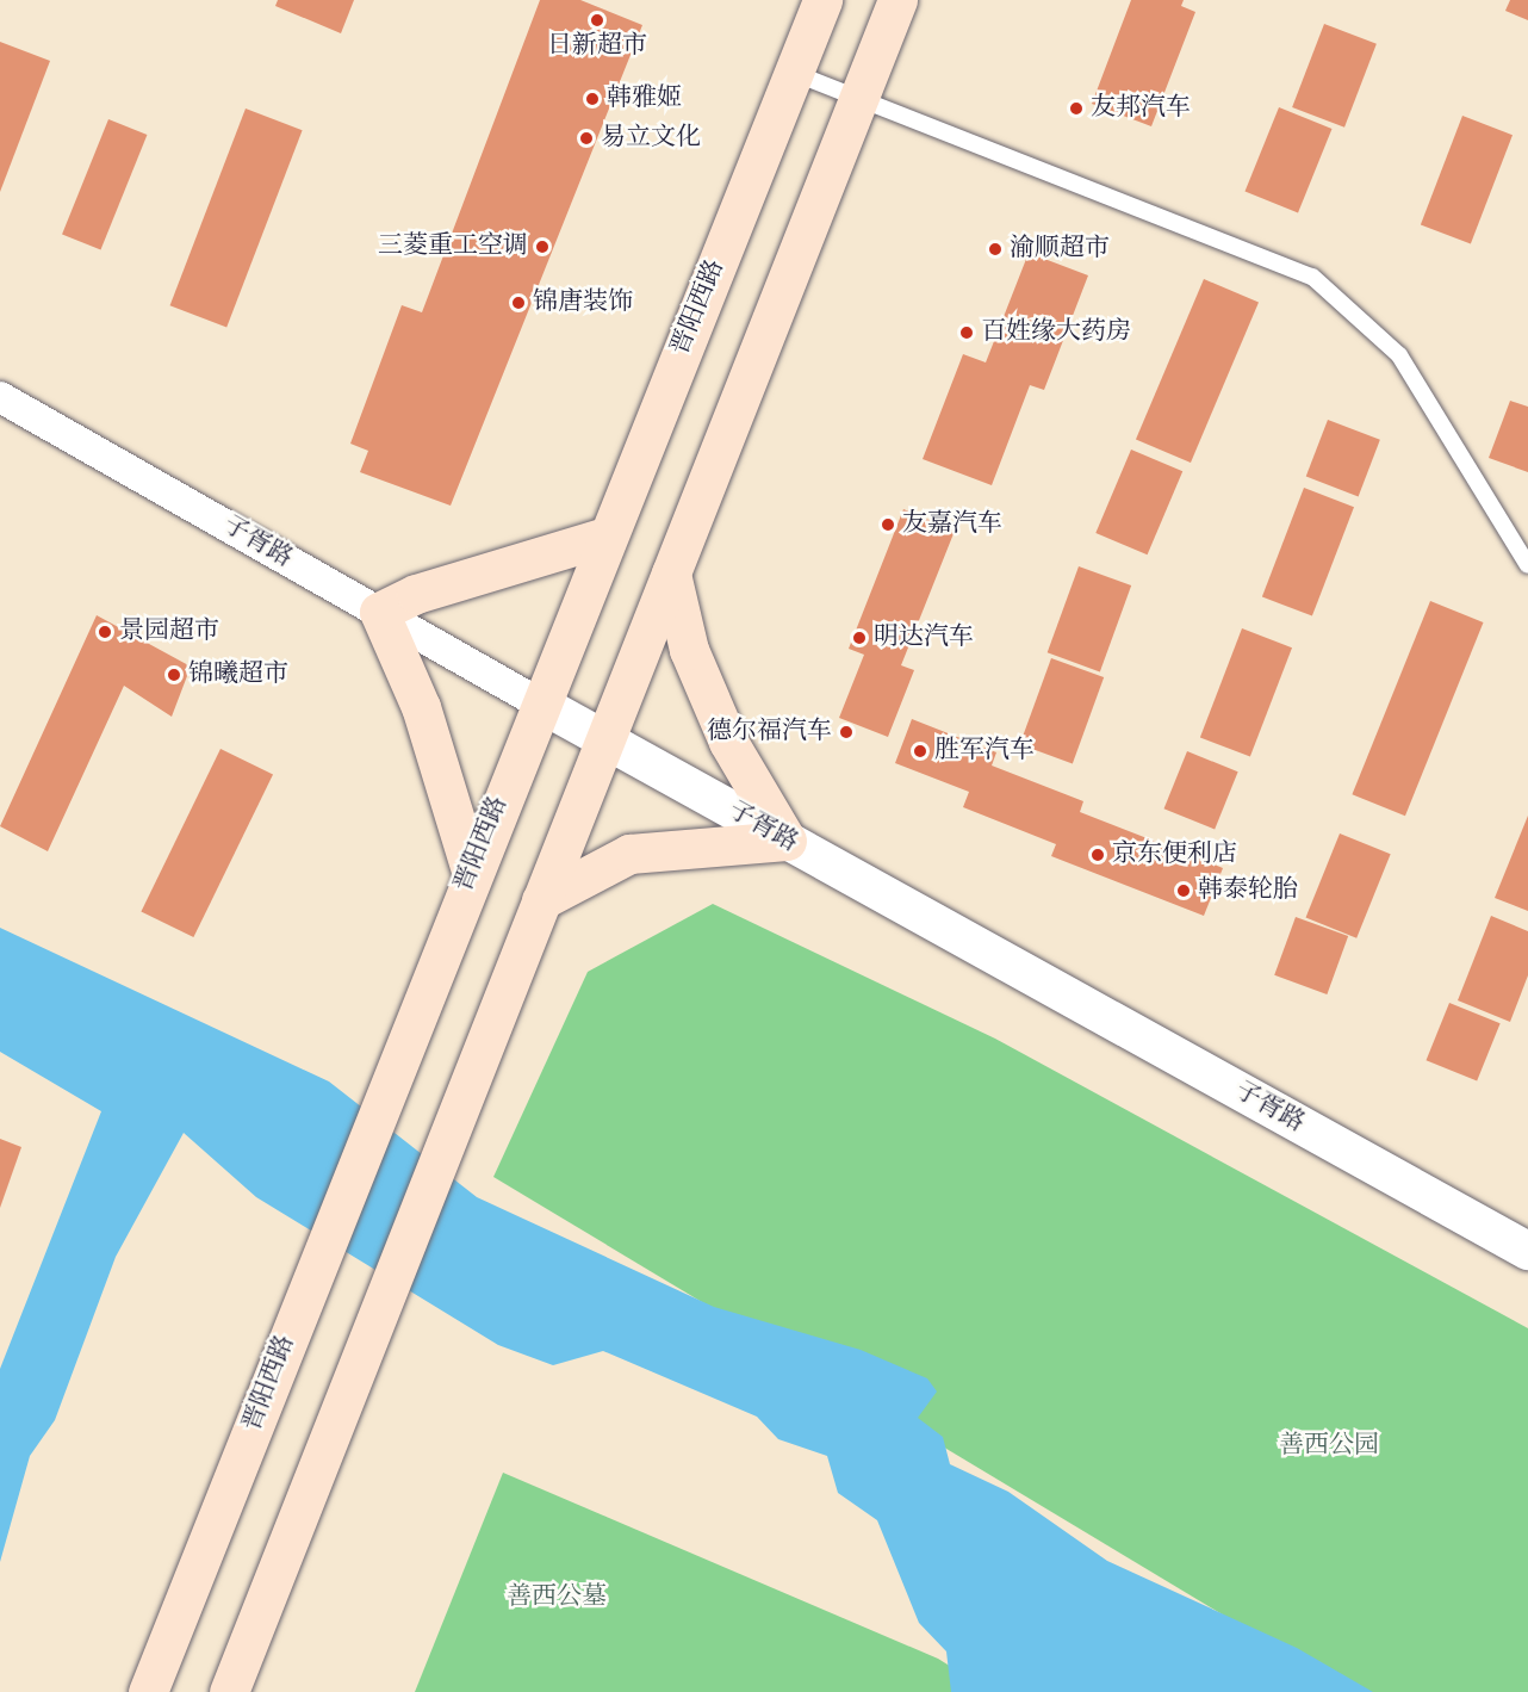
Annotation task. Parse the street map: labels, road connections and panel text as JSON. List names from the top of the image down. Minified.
{"streets":{"main road":["晋阳西路"],"street":["子胥路"]},"crossings":[["晋阳西路","子胥路"]],"parks":["善西公园","善西公墓"],"places":["日新超市","韩雅姬","友邦汽车","易立文化","三菱重工空调","渝顺超市","锦唐装饰","百姓缘大药房","友嘉汽车","景园超市","明达汽车","锦曦超市","德尔福汽车","胜军汽车","京东便利店","韩泰轮胎"]}
